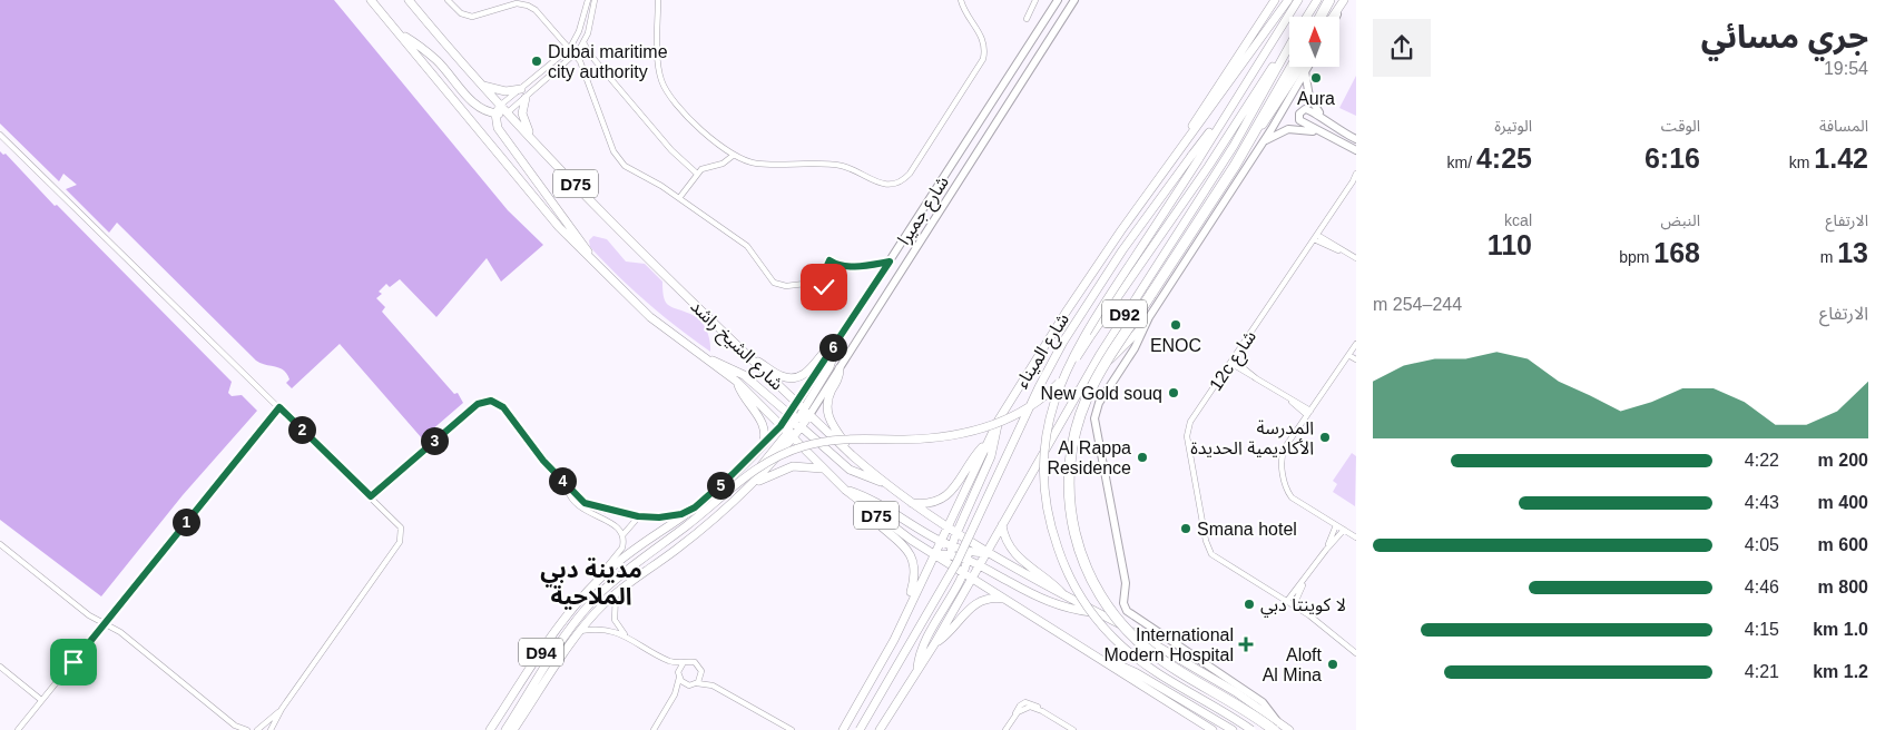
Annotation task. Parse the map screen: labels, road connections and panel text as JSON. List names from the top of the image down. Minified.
{"streets":{"main road":["D75","شارع جميرا","D92","شارع الشيخ راشد","شارع الميناء","D94"],"street":["12c شارع"]},"crossings":[["شارع جميرا","شارع الشيخ راشد"],["D92","شارع الشيخ راشد"],["شارع الشيخ راشد","شارع الميناء"]],"districts":["مدينة دبي الملاحية"],"places":{"other":["Dubai maritime city authority","Aura","ENOC","New Gold souq","المدرسة الأكاديمية الحديدة","Al Rappa Residence","Smana hotel","لا كوينتا دبي","Aloft Al Mina"],"health":["International Modern Hospital"]},"north":"top","page":{"heading":["جري مسائي","19:54"],"stats":[["المسافة","1.42 km"],["الوقت","6:16"],["الوتيرة","4:25 /km"],["الارتفاع","13 m"],["النبض","168 bpm"],["kcal","110"]],"chart":["الارتفاع","244–254 m"],"pins":["6","2","3","4","5","1"],"list":[{"name":"200 m","note":"4:22"},{"name":"400 m","note":"4:43"},{"name":"600 m","note":"4:05"},{"name":"800 m","note":"4:46"},{"name":"1.0 km","note":"4:15"},{"name":"1.2 km","note":"4:21"}]}}
